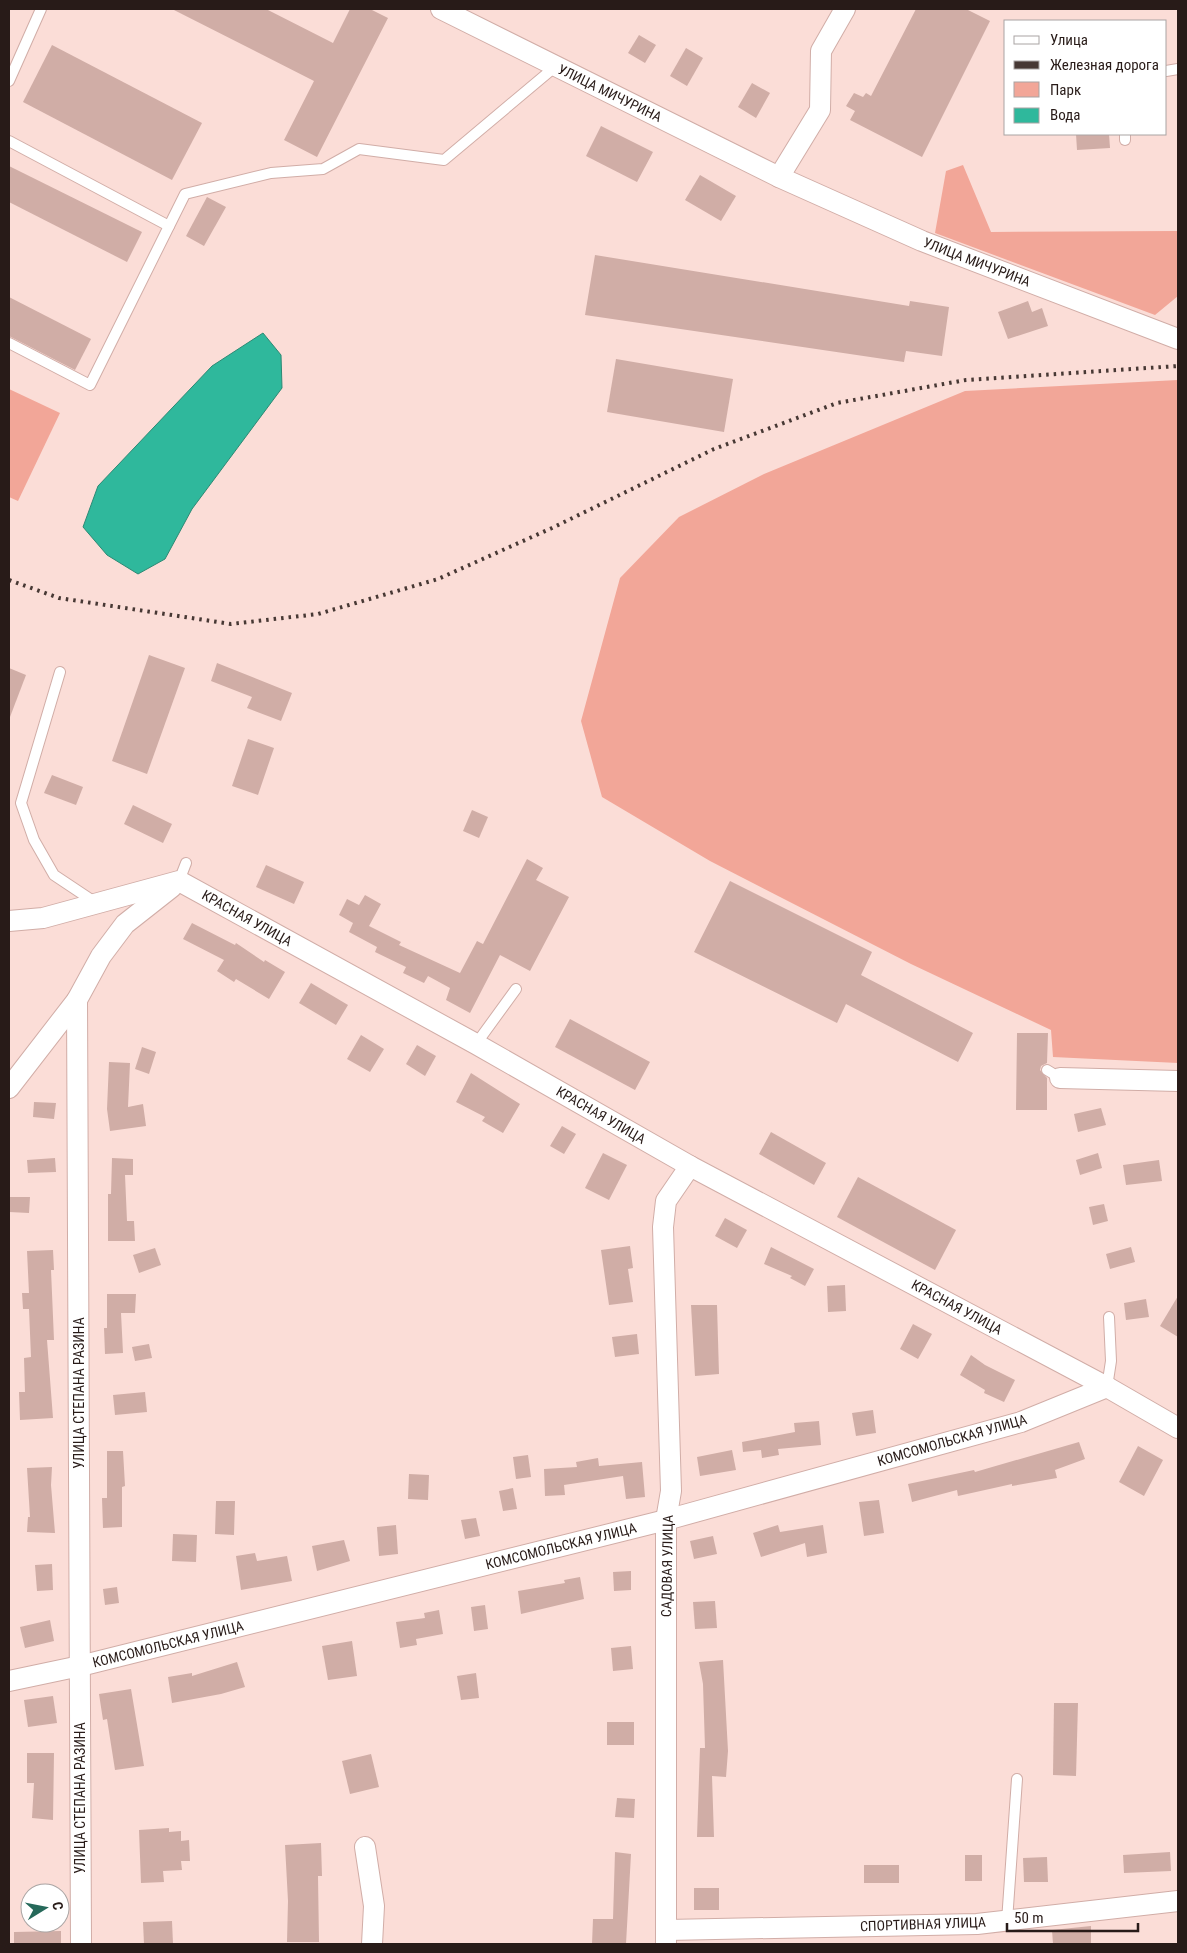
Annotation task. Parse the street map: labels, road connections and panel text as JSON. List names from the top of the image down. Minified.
{"streets":{"street":["УЛИЦА МИЧУРИНА","КРАСНАЯ УЛИЦА","УЛИЦА СТЕПАНА РАЗИНА","КОМСОМОЛЬСКАЯ УЛИЦА","САДОВАЯ УЛИЦА","СПОРТИВНАЯ УЛИЦА"]},"crossings":[["КРАСНАЯ УЛИЦА","УЛИЦА СТЕПАНА РАЗИНА"],["КРАСНАЯ УЛИЦА","КОМСОМОЛЬСКАЯ УЛИЦА"],["КРАСНАЯ УЛИЦА","САДОВАЯ УЛИЦА"],["УЛИЦА СТЕПАНА РАЗИНА","КОМСОМОЛЬСКАЯ УЛИЦА"],["КОМСОМОЛЬСКАЯ УЛИЦА","САДОВАЯ УЛИЦА"],["САДОВАЯ УЛИЦА","СПОРТИВНАЯ УЛИЦА"]],"legend":["Улица","Железная дорога","Парк","Вода"],"scale_bar":"50 m","north":"right"}
